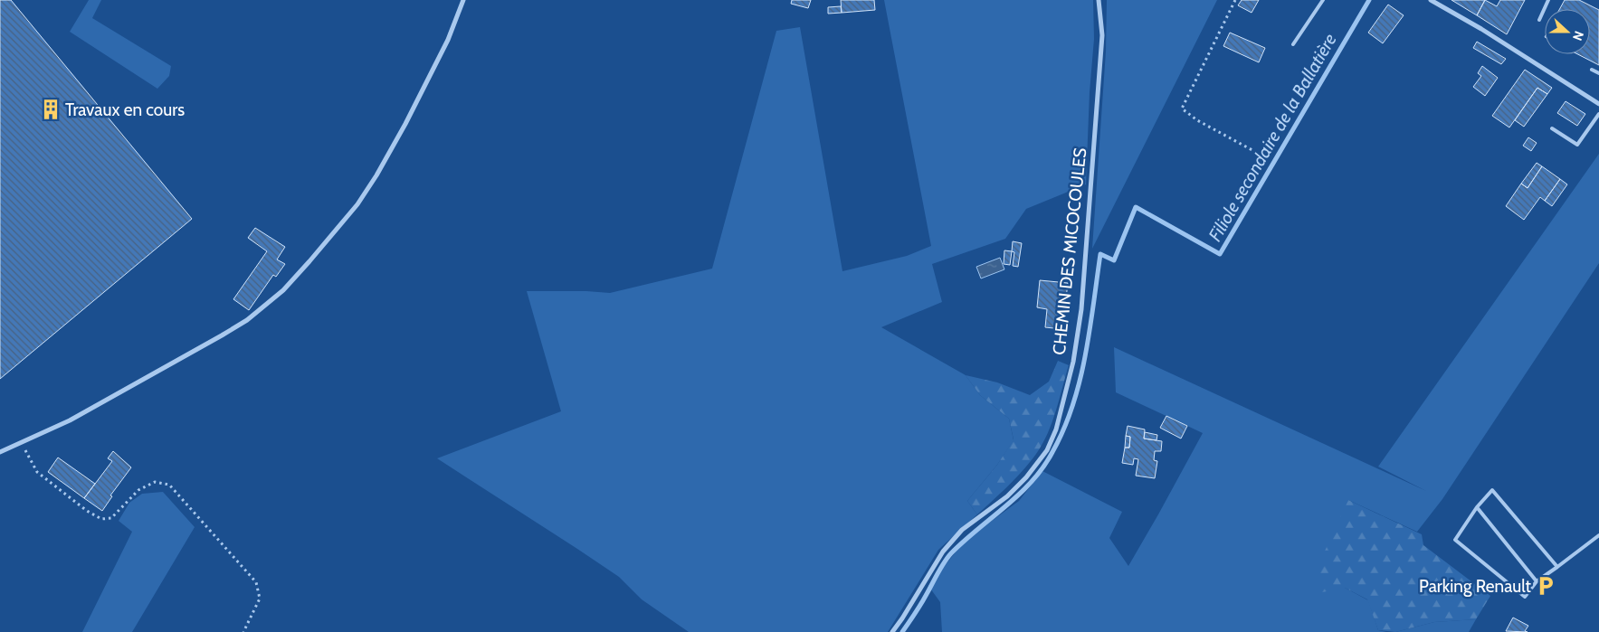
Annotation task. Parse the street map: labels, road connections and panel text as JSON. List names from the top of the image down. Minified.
{"streets":{"street":["CHEMIN DES MICOCOULES"]},"water":["Filiole secondaire de la Ballatière"],"places":{"building":["Travaux en cours"],"parking":["Parking Renault"]},"north":"right"}
